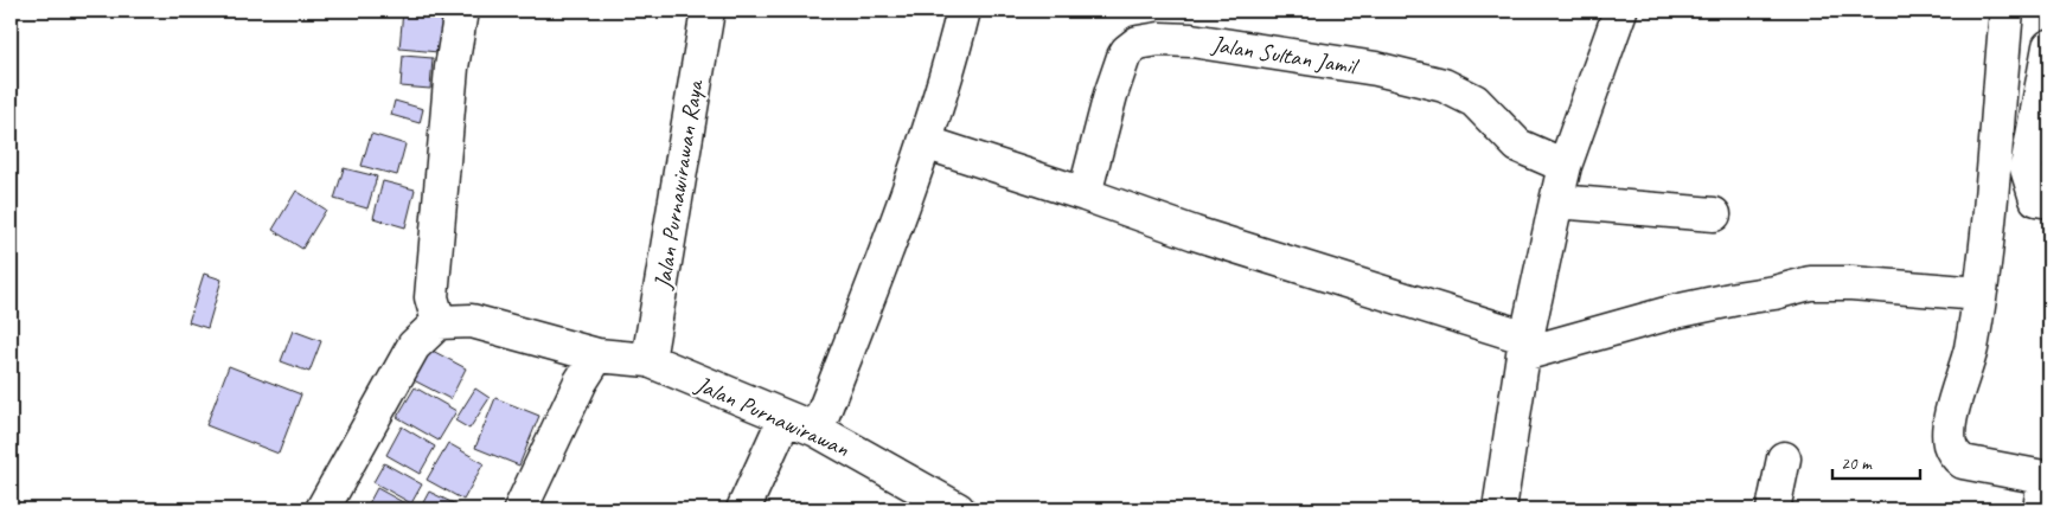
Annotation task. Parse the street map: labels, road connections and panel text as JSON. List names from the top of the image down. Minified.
{"streets":{"street":["Jalan Sultan Jamil","Jalan Purnawirawan Raya","Jalan Purnawirawan"]},"crossings":[["Jalan Purnawirawan Raya","Jalan Purnawirawan"]],"scale_bar":"20 m"}
